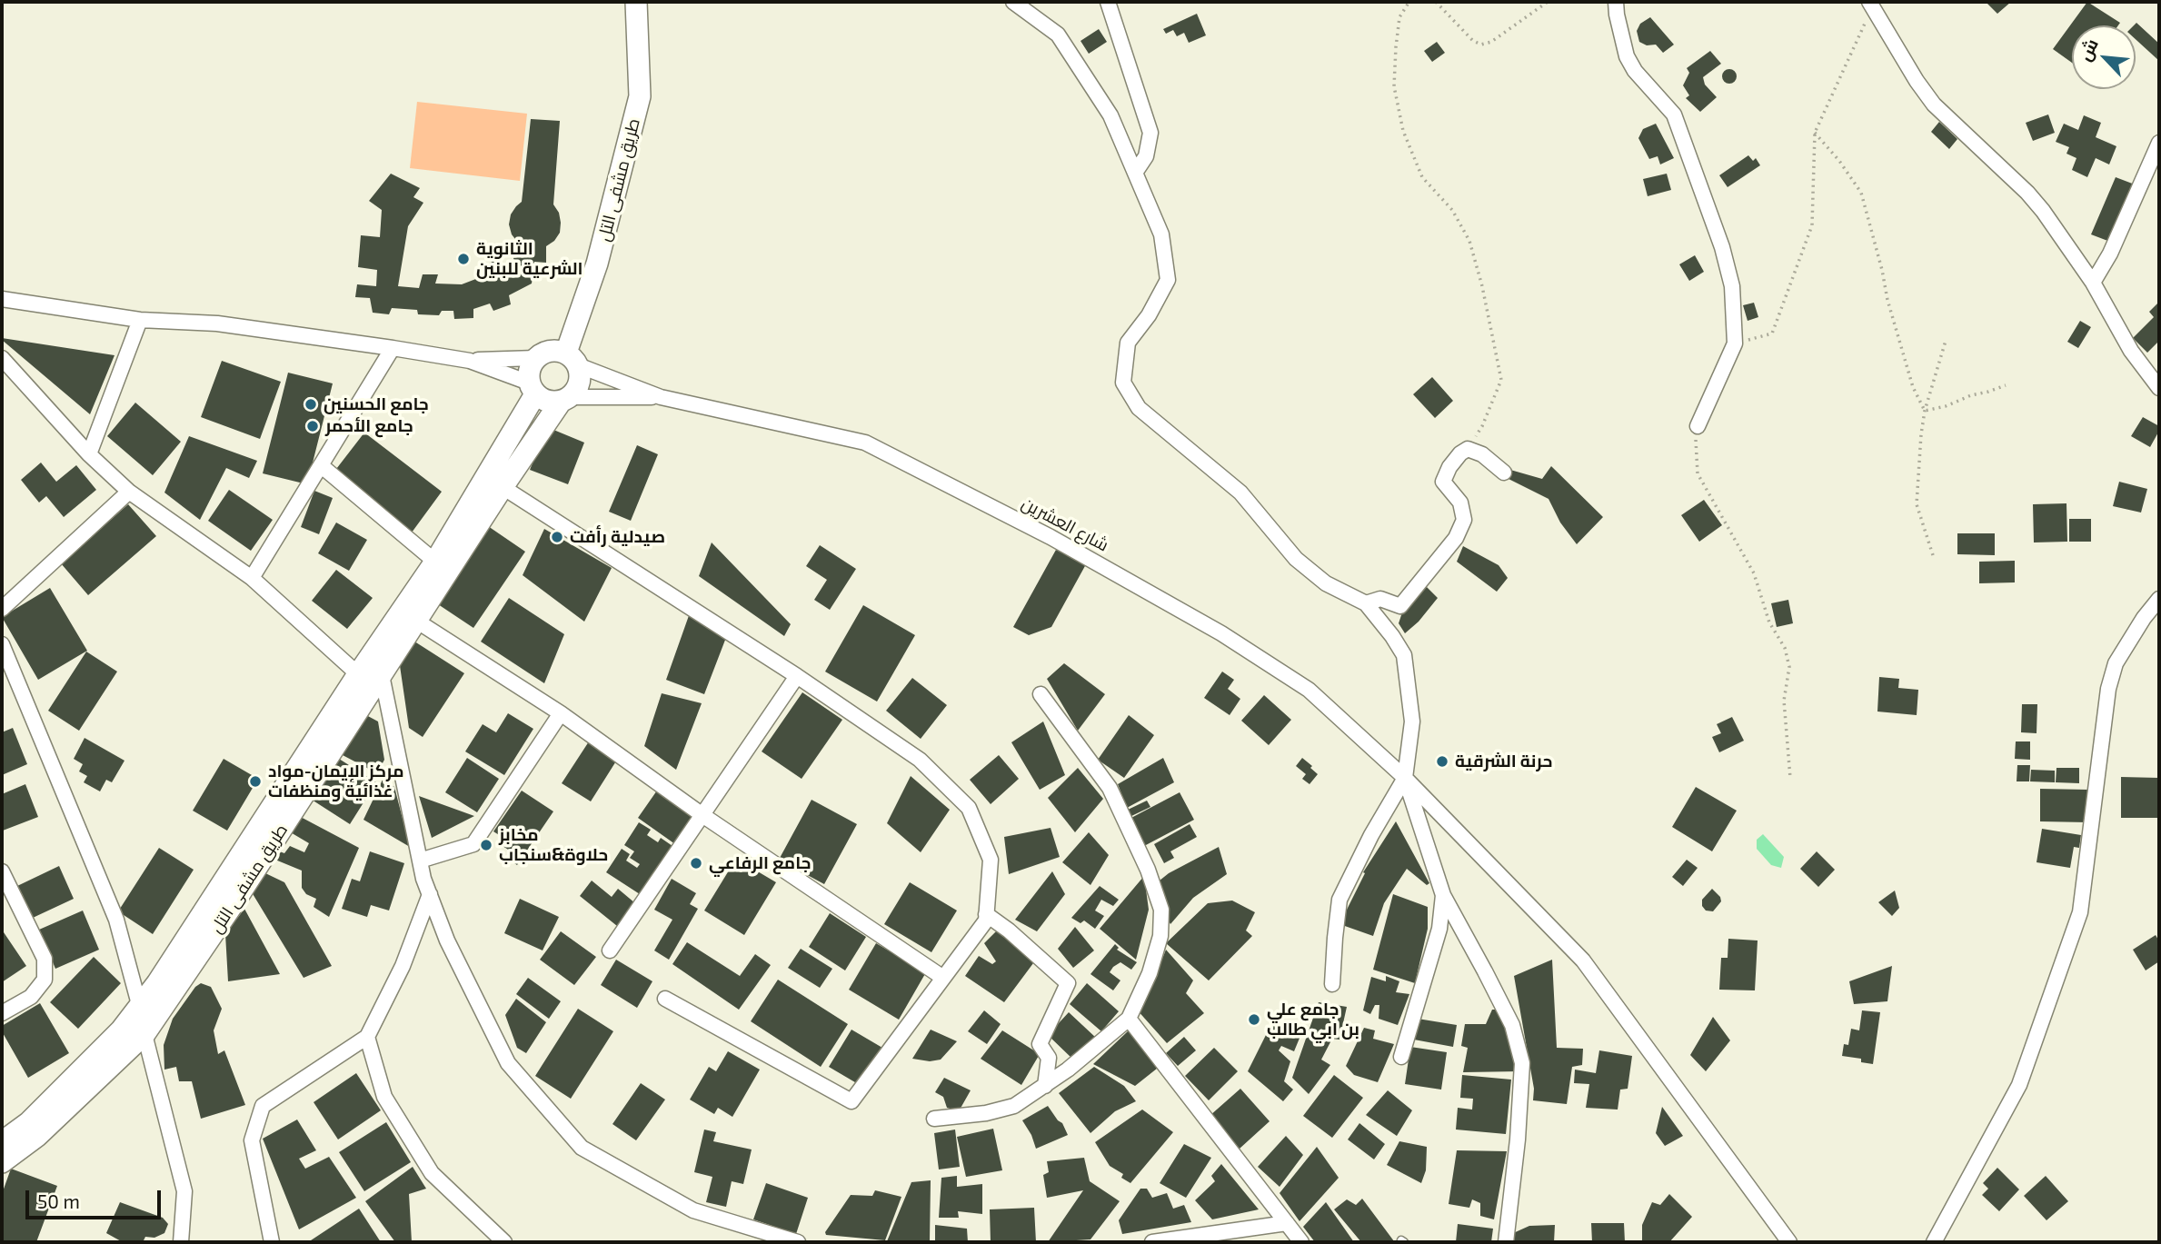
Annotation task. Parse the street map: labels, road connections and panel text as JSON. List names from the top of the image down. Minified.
{"streets":{"street":["طريق مشفى التل","شارع العشرين"]},"places":["الثانوية الشرعية للبنين","جامع الحسنين","جامع الأحمر","صيدلية رأفت","حرنة الشرقية","مركز الإيمان-مواد غذائية ومنظفات","مخابز حلاوة&سنجاب","جامع الرفاعي","جامع علي بن ابي طالب"],"scale_bar":"50 m","north":"top left"}
